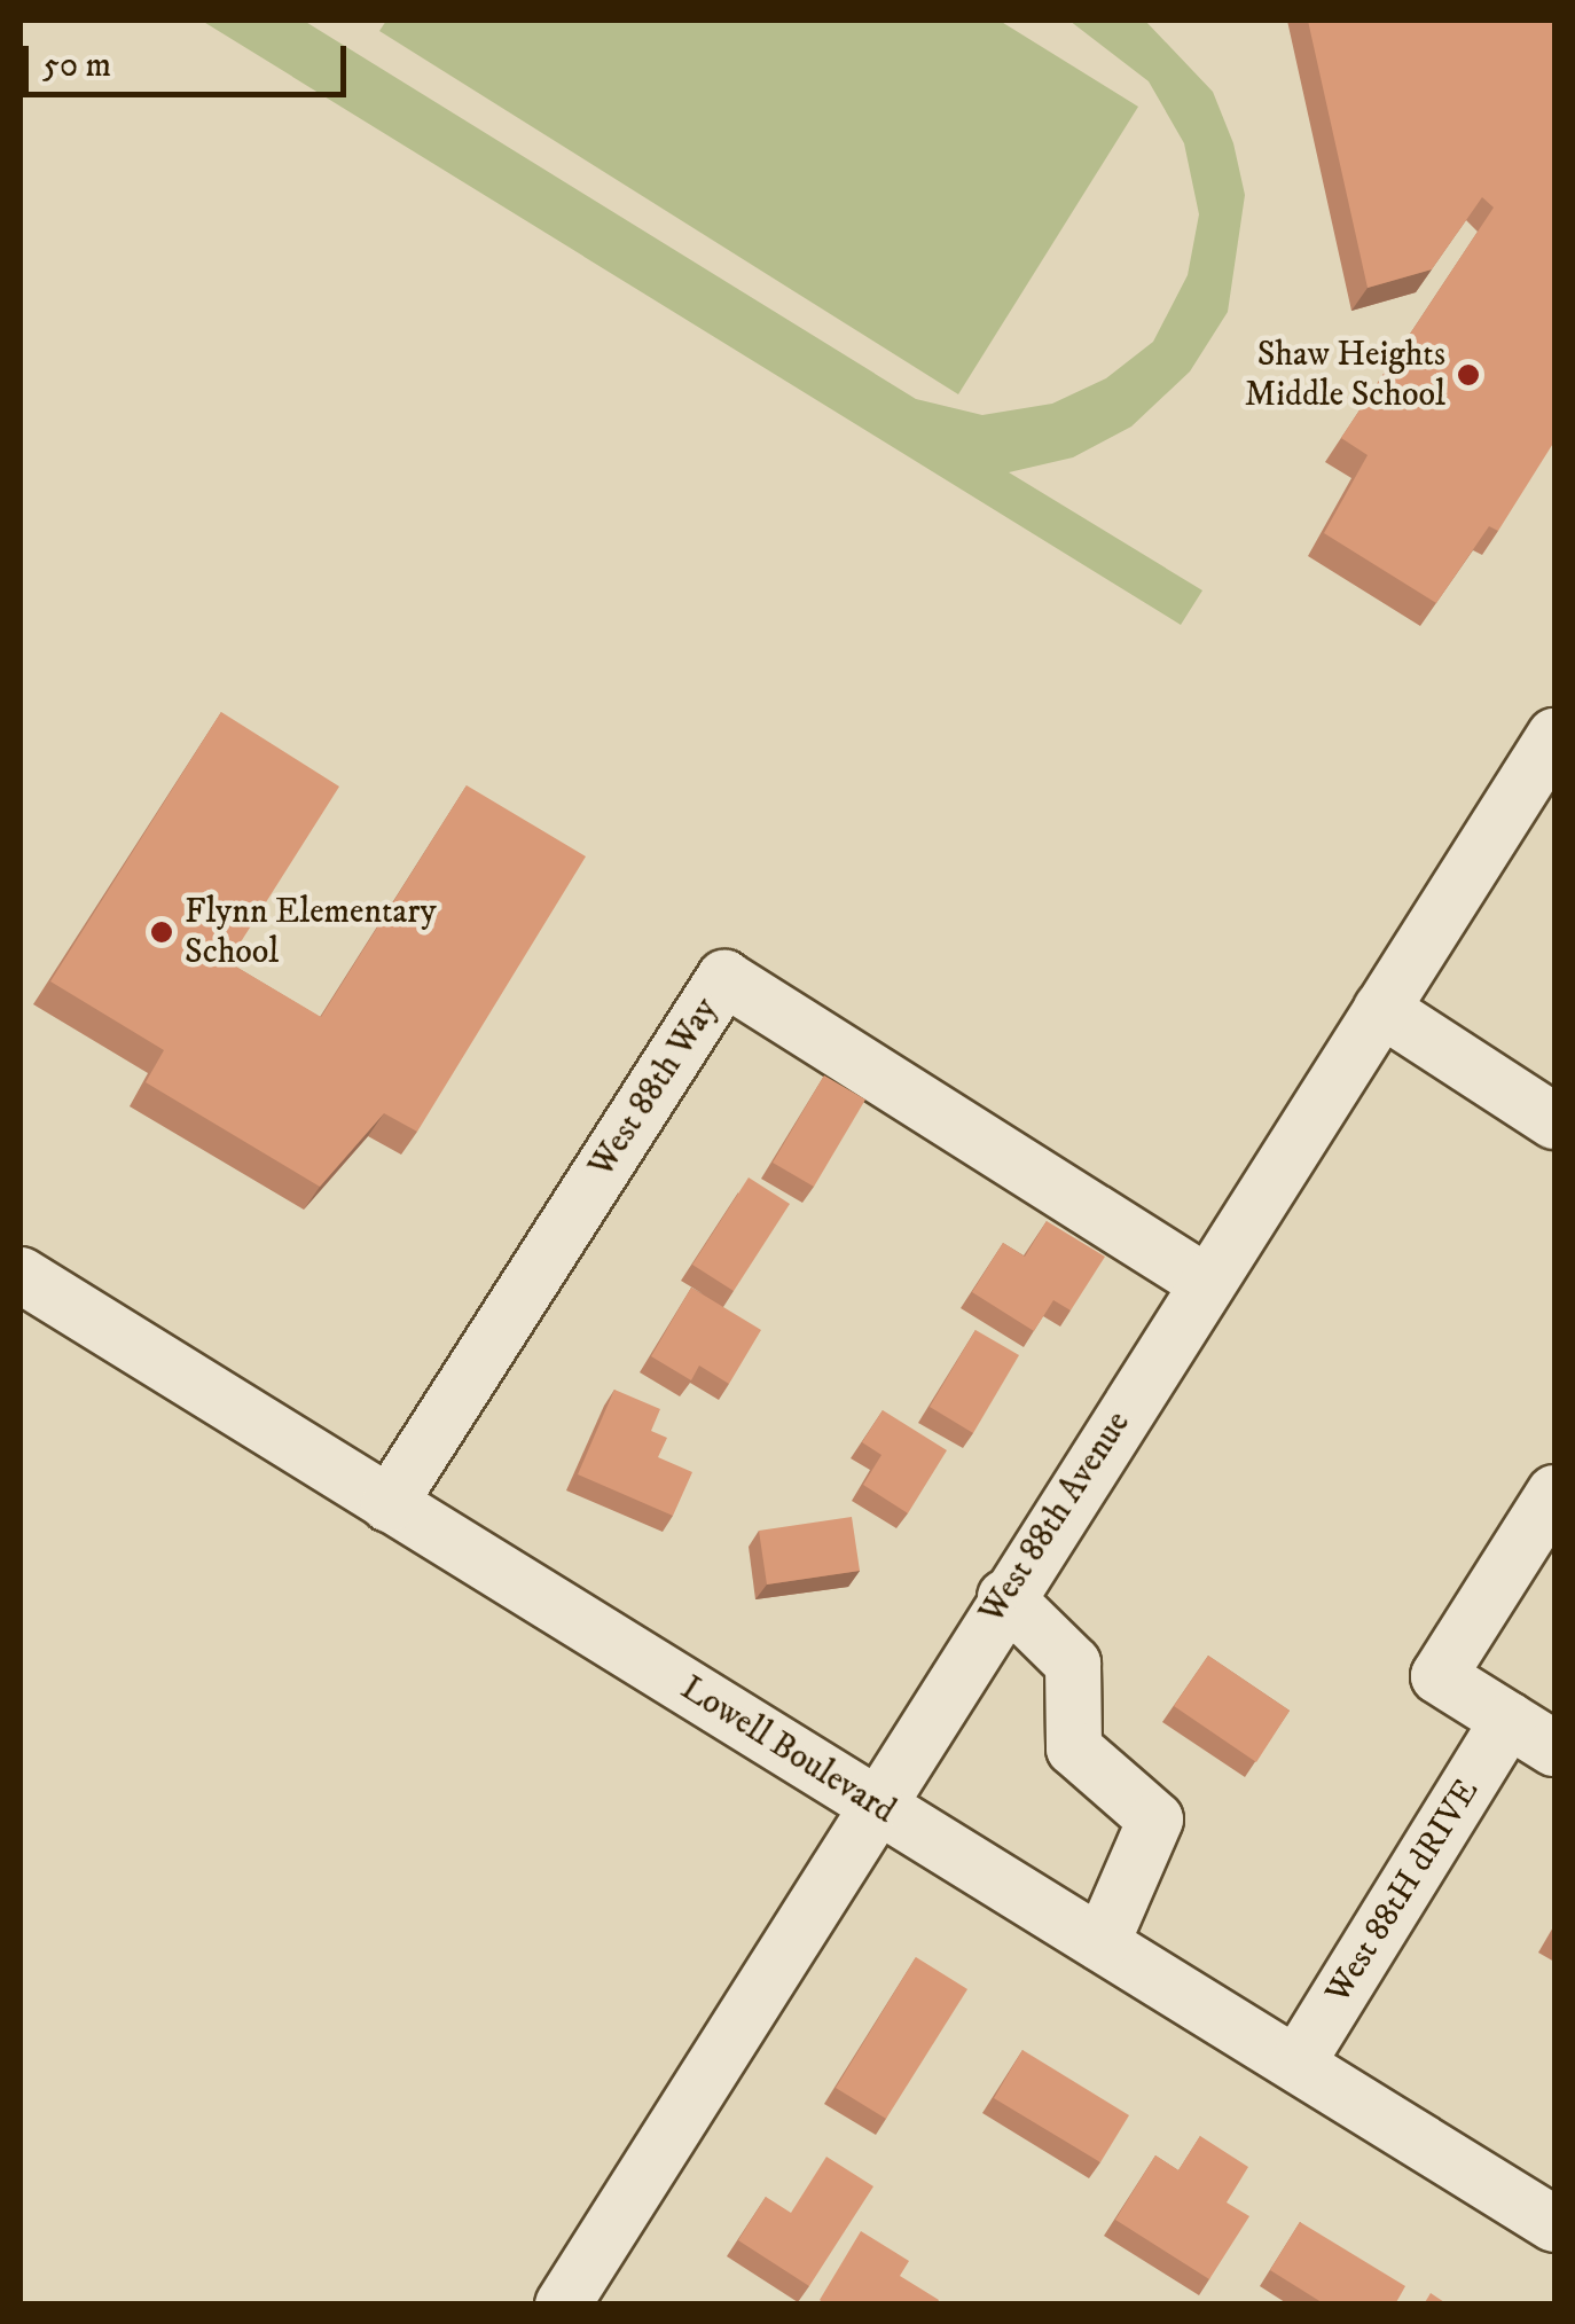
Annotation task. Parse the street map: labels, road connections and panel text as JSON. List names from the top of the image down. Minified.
{"streets":{"street":["West 88th Way","West 88th Avenue","Lowell Boulevard","West 88tH dRIVE"]},"crossings":[["West 88th Way","West 88th Avenue"],["West 88th Way","Lowell Boulevard"],["West 88th Avenue","Lowell Boulevard"],["Lowell Boulevard","West 88tH dRIVE"]],"places":["Shaw Heights Middle School","Flynn Elementary School"],"scale_bar":"50 m"}
